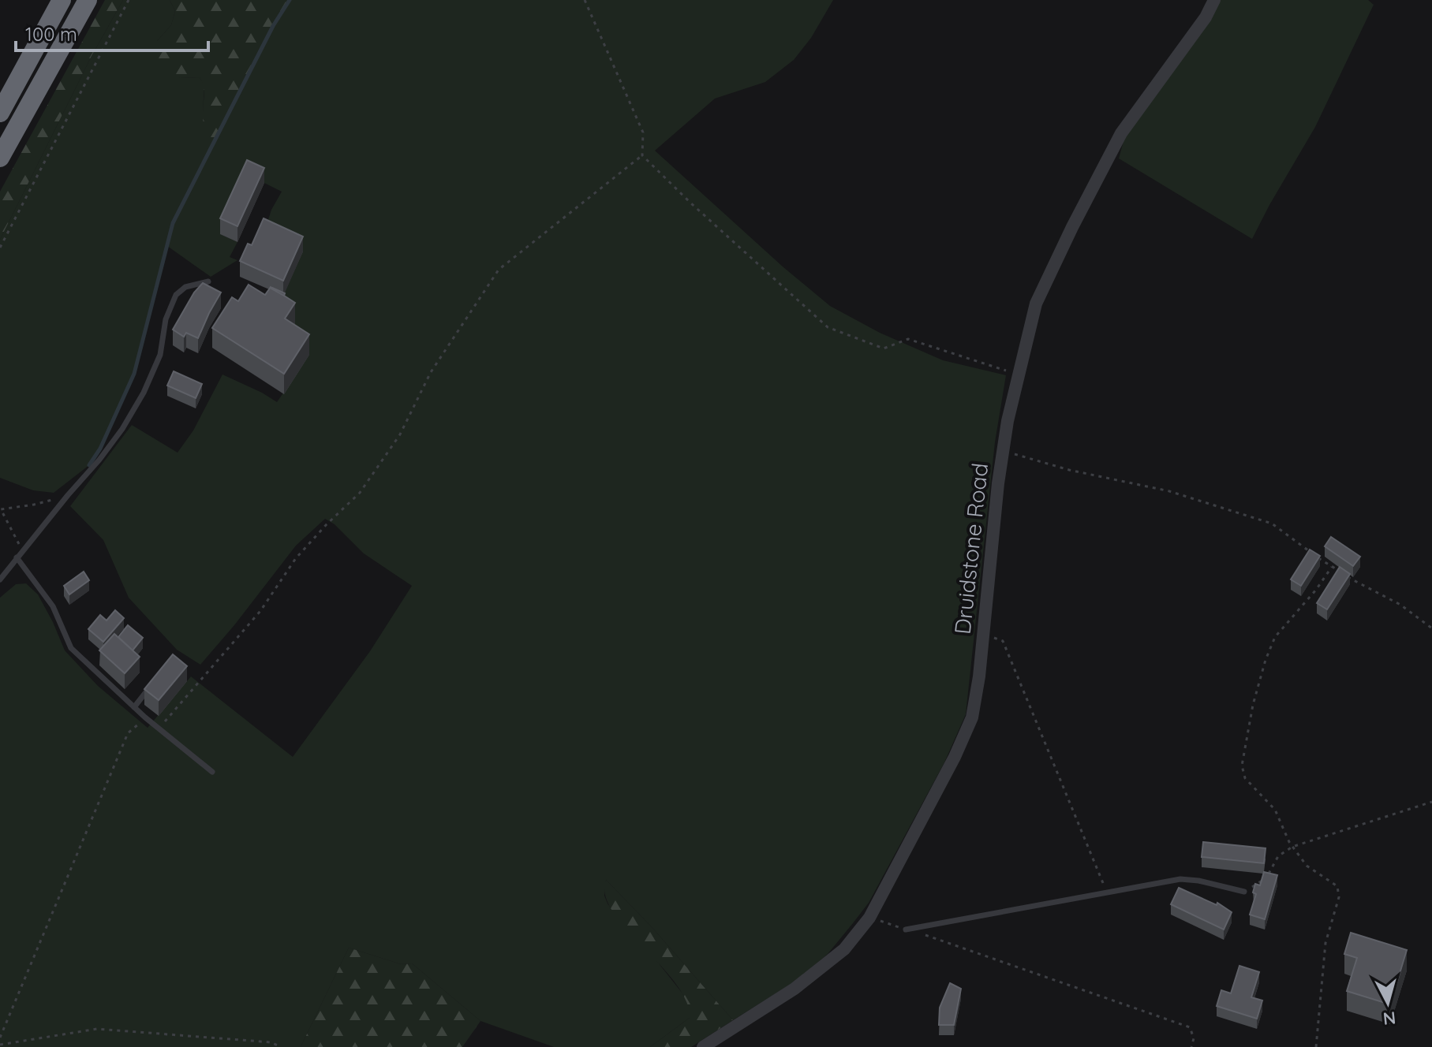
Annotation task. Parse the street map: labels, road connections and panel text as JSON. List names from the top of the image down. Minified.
{"streets":{"street":["Druidstone Road"]},"scale_bar":"100 m","north":"bottom"}
